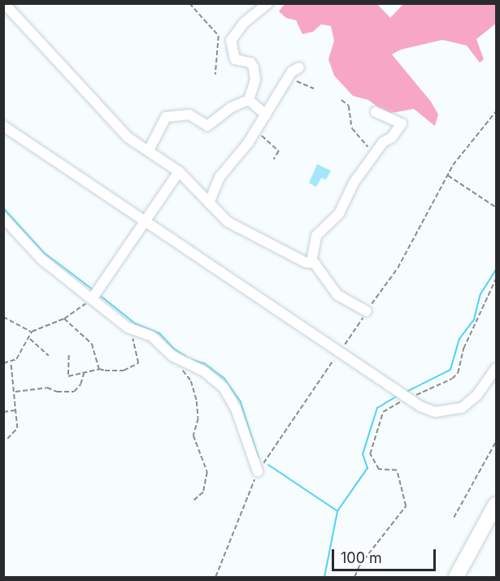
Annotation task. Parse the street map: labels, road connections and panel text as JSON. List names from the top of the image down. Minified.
{"scale_bar":"100 m"}
